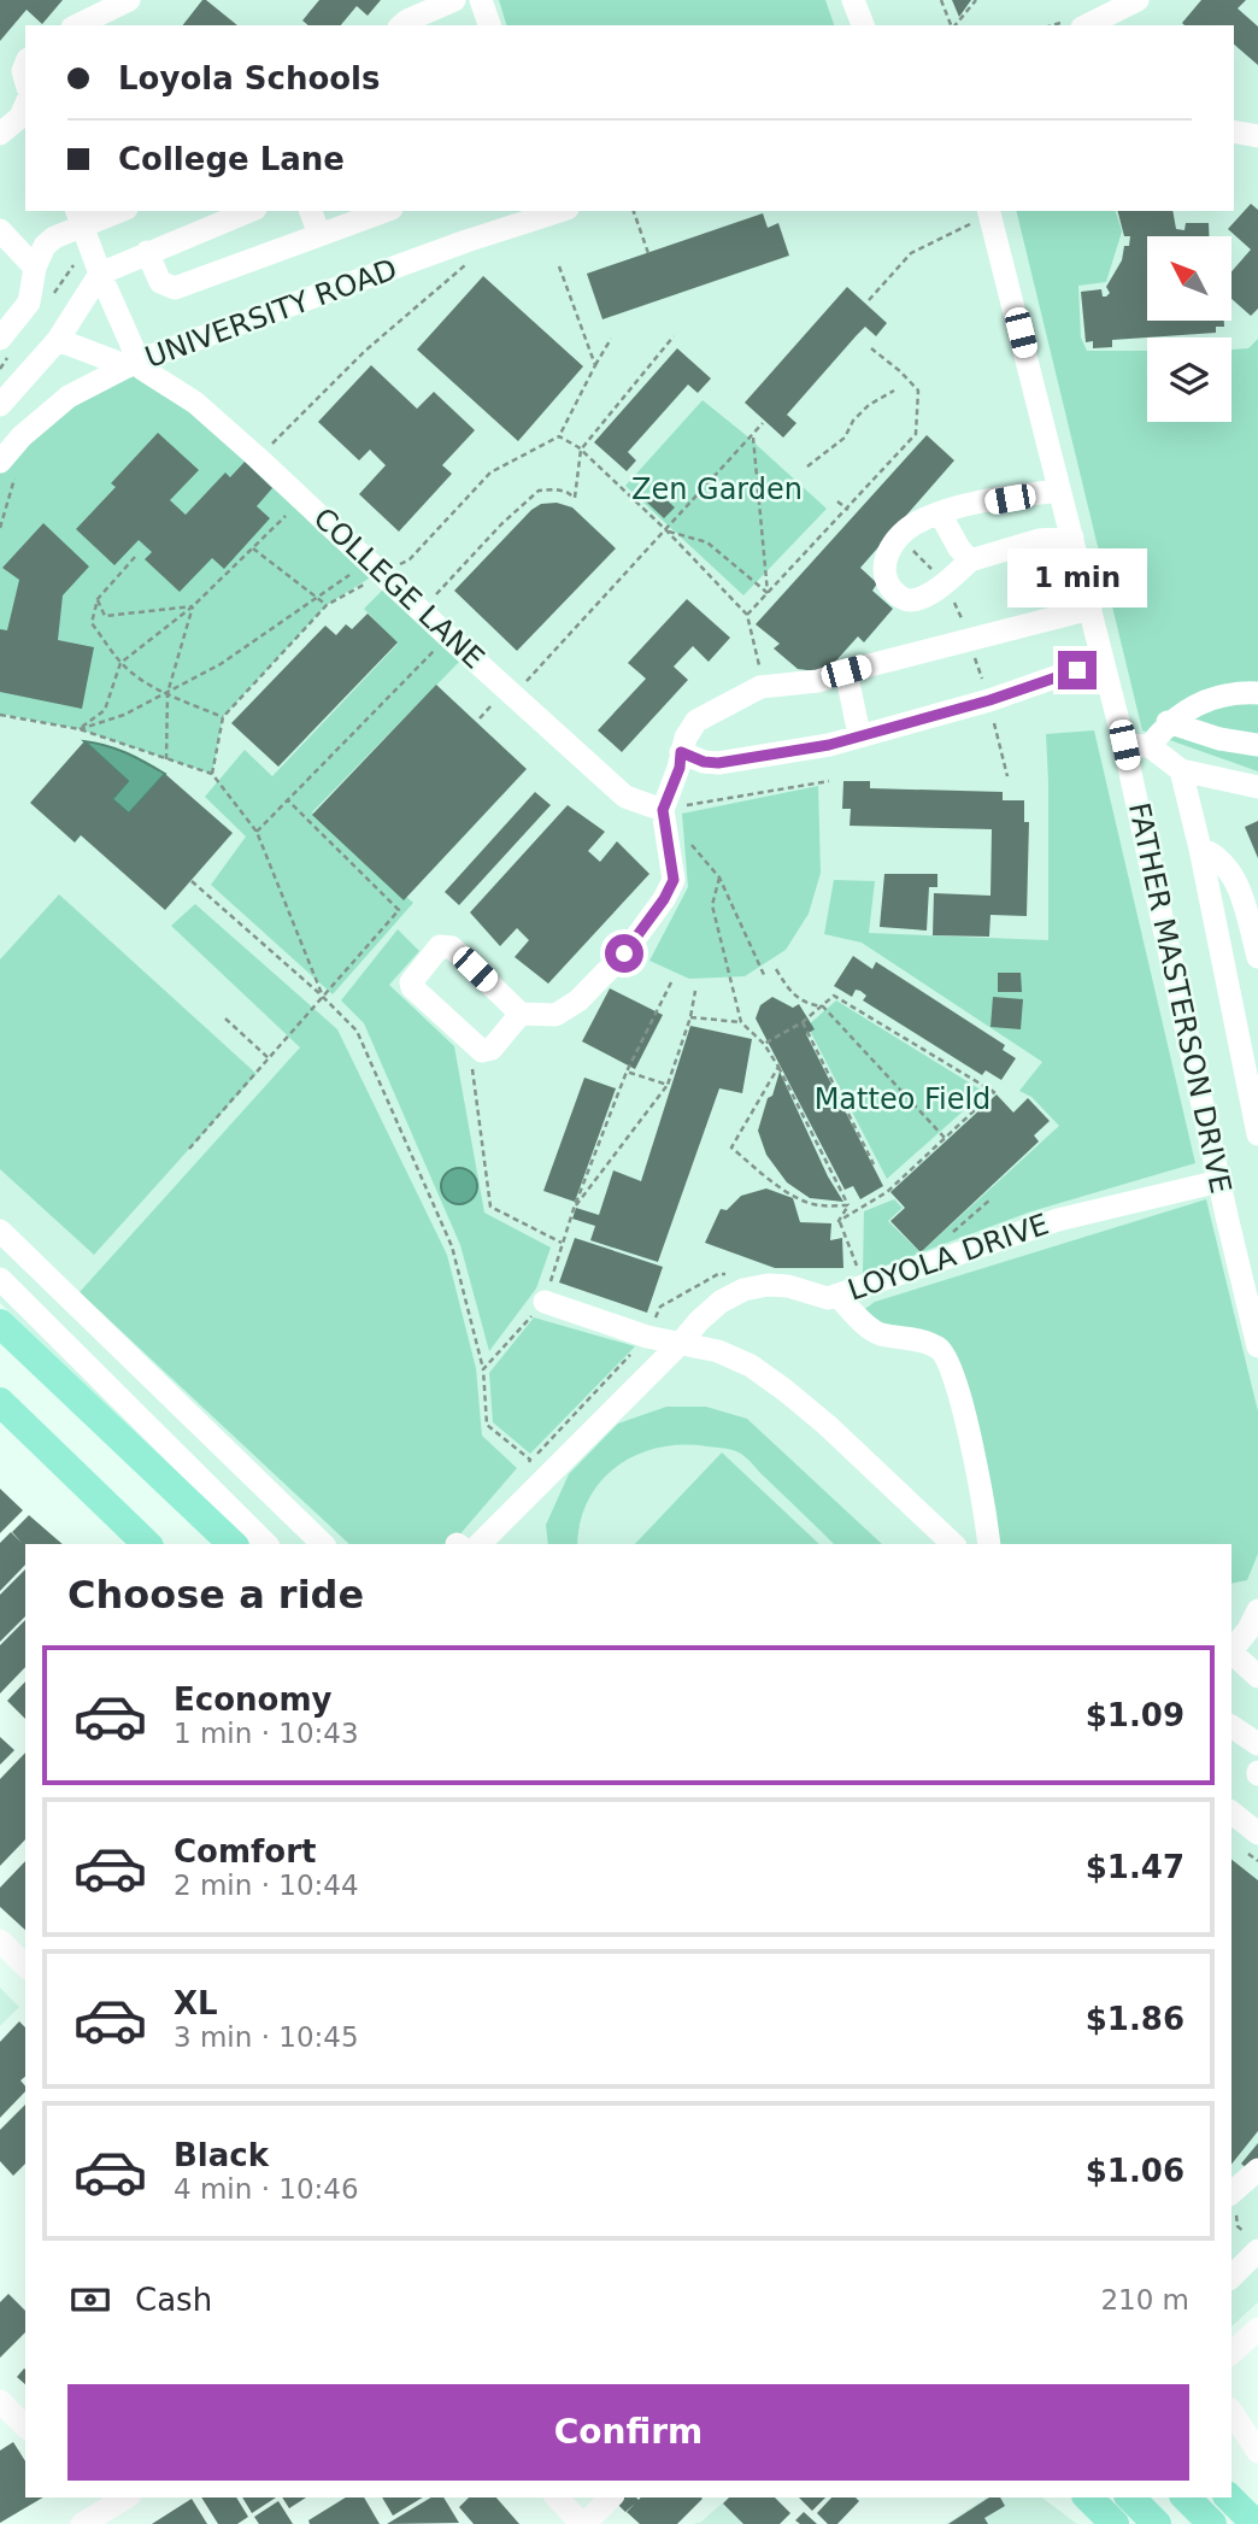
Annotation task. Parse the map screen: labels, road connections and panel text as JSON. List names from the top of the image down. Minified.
{"streets":{"street":["UNIVERSITY ROAD","COLLEGE LANE","FATHER MASTERSON DRIVE","LOYOLA DRIVE"]},"crossings":[["UNIVERSITY ROAD","COLLEGE LANE"],["FATHER MASTERSON DRIVE","LOYOLA DRIVE"]],"parks":["Zen Garden","Matteo Field"],"north":"top left","page":{"banner":["Loyola Schools","College Lane"],"bubble":"1 min","heading":"Choose a ride","list":[{"name":"Economy","note":"1 min · 10:43","value":"$1.09"},{"name":"Comfort","note":"2 min · 10:44","value":"$1.47"},{"name":"XL","note":"3 min · 10:45","value":"$1.86"},{"name":"Black","note":"4 min · 10:46","value":"$1.06"}],"pay":["Cash","210 m"],"buttons":"Confirm"}}
